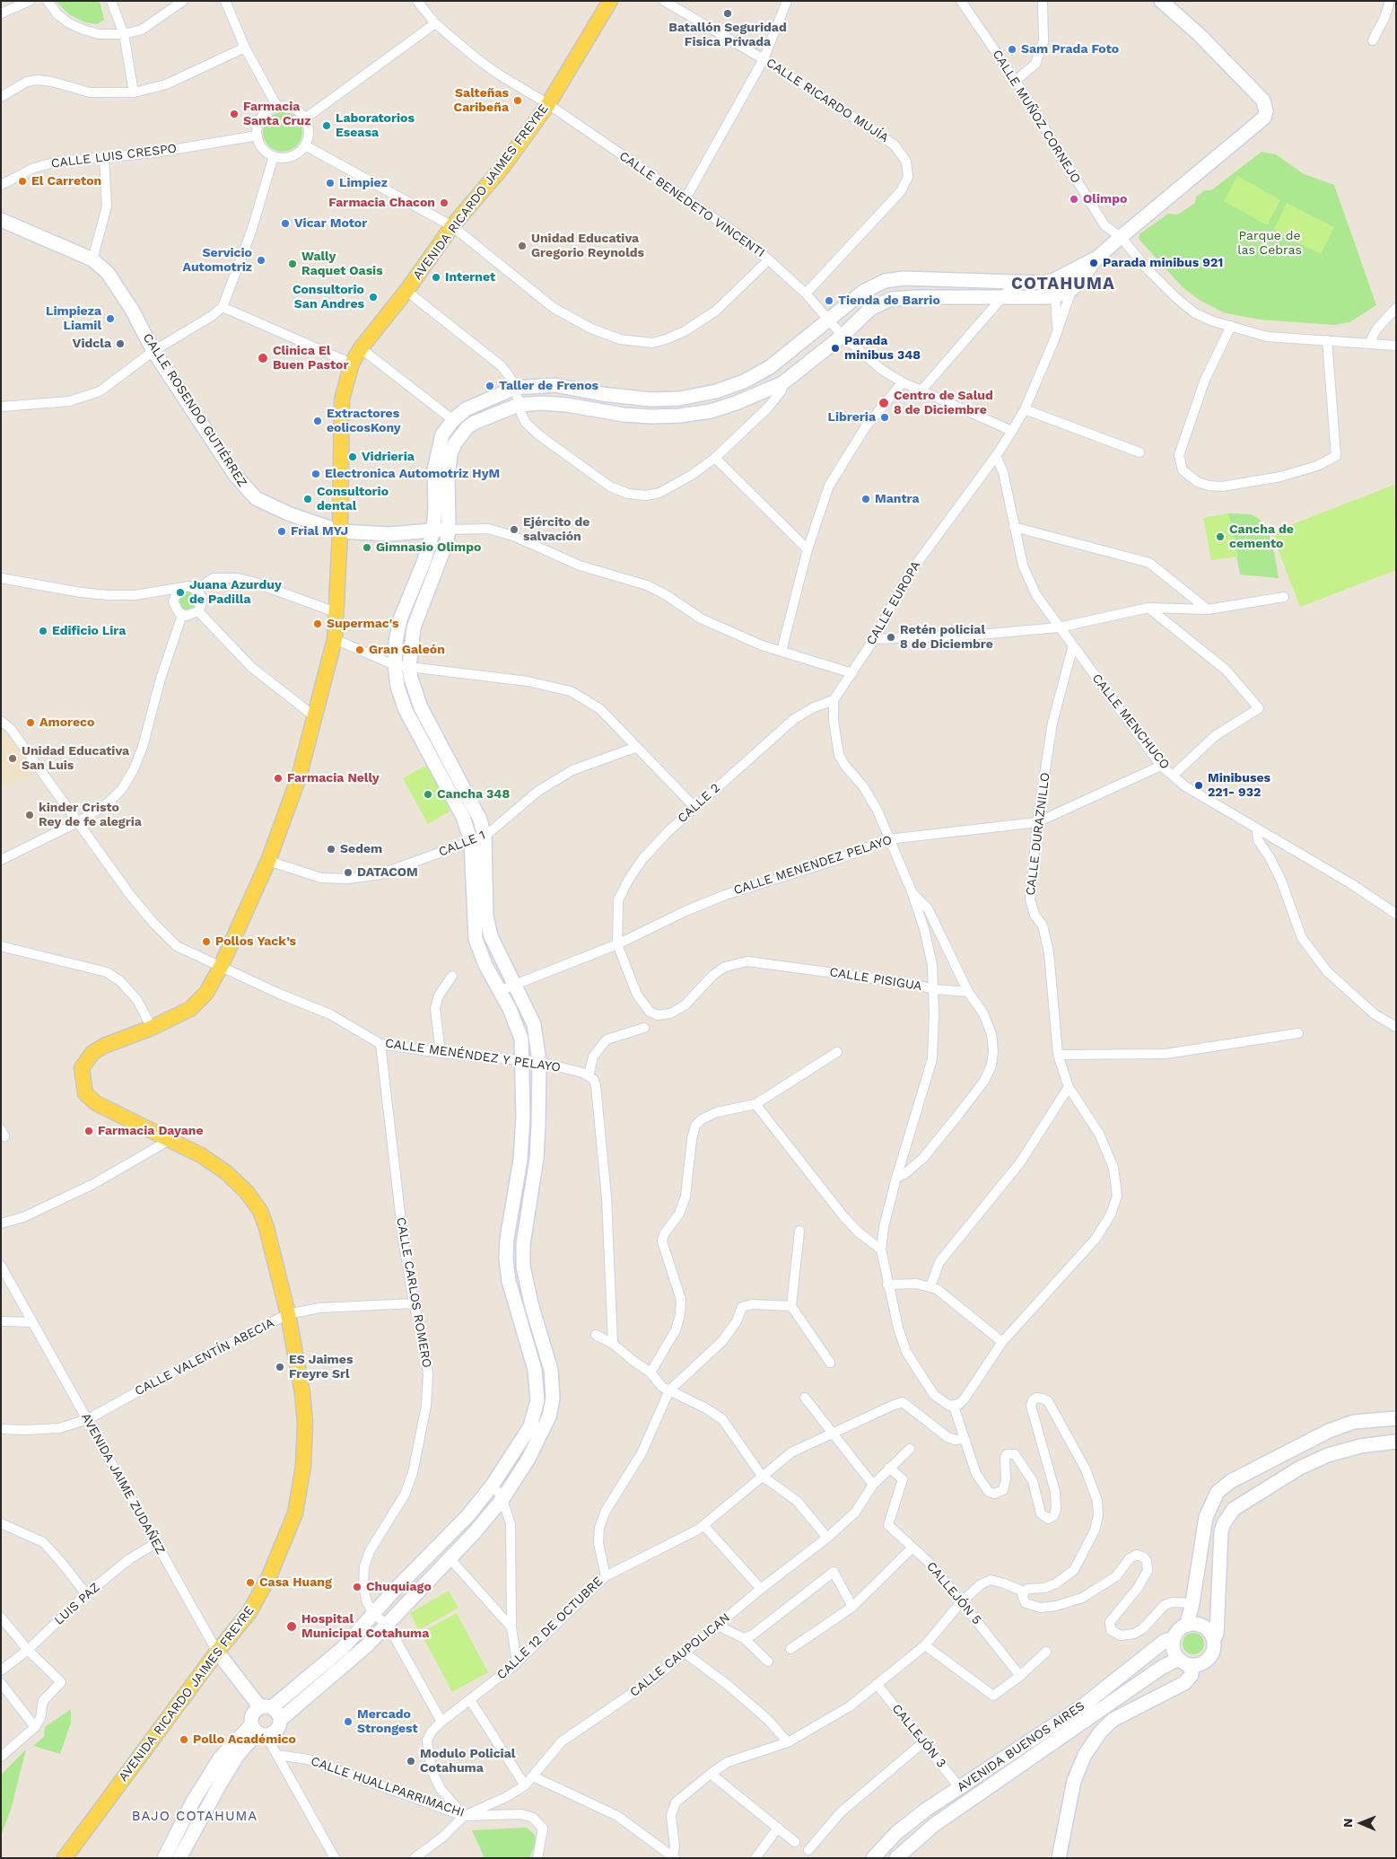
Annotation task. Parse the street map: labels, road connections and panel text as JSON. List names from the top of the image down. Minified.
{"streets":{"main road":["AVENIDA RICARDO JAIMES FREYRE"],"street":["CALLE RICARDO MUJÍA","CALLE MUÑOZ CORNEJO","CALLE LUIS CRESPO","CALLE BENEDETO VINCENTI","CALLE ROSENDO GUTIÉRREZ","CALLE EUROPA","CALLE MENCHUCO","CALLE 2","CALLE DURAZNILLO","CALLE 1","CALLE MENENDEZ PELAYO","CALLE PISIGUA","CALLE MENÉNDEZ Y PELAYO","CALLE CARLOS ROMERO","CALLE VALENTÍN ABECIA","AVENIDA JAIME ZUDAÑEZ","CALLEJÓN 5","LUIS PAZ","CALLE 12 DE OCTUBRE","CALLE CAUPOLICAN","CALLEJÓN 3","AVENIDA BUENOS AIRES","CALLE HUALLPARRIMACHI"]},"crossings":[["CALLE RICARDO MUJÍA","CALLE BENEDETO VINCENTI"],["AVENIDA RICARDO JAIMES FREYRE","CALLE BENEDETO VINCENTI"],["AVENIDA RICARDO JAIMES FREYRE","CALLE ROSENDO GUTIÉRREZ"],["AVENIDA RICARDO JAIMES FREYRE","CALLE 1"],["AVENIDA RICARDO JAIMES FREYRE","CALLE MENÉNDEZ Y PELAYO"],["AVENIDA RICARDO JAIMES FREYRE","CALLE VALENTÍN ABECIA"],["AVENIDA RICARDO JAIMES FREYRE","AVENIDA JAIME ZUDAÑEZ"],["CALLE BENEDETO VINCENTI","CALLE EUROPA"],["CALLE ROSENDO GUTIÉRREZ","CALLE EUROPA"],["CALLE EUROPA","CALLE MENCHUCO"],["CALLE EUROPA","CALLE 2"],["CALLE MENCHUCO","CALLE DURAZNILLO"],["CALLE MENCHUCO","CALLE MENENDEZ PELAYO"],["CALLE 2","CALLE MENENDEZ PELAYO"],["CALLE 2","CALLE PISIGUA"],["CALLE DURAZNILLO","CALLE MENENDEZ PELAYO"],["CALLE MENENDEZ PELAYO","CALLE PISIGUA"],["CALLE MENÉNDEZ Y PELAYO","CALLE CARLOS ROMERO"],["CALLE CARLOS ROMERO","CALLE VALENTÍN ABECIA"],["CALLE CARLOS ROMERO","CALLE 12 DE OCTUBRE"],["CALLE VALENTÍN ABECIA","AVENIDA JAIME ZUDAÑEZ"],["AVENIDA JAIME ZUDAÑEZ","LUIS PAZ"],["CALLEJÓN 5","CALLE CAUPOLICAN"],["CALLE 12 DE OCTUBRE","CALLE CAUPOLICAN"],["CALLE 12 DE OCTUBRE","CALLE HUALLPARRIMACHI"],["CALLE CAUPOLICAN","CALLE HUALLPARRIMACHI"],["CALLEJÓN 3","AVENIDA BUENOS AIRES"]],"districts":["COTAHUMA","BAJO COTAHUMA"],"parks":["Parque de las Cebras"],"places":["Batallón Seguridad Fisica Privada","Sam Prada Foto","Salteñas Caribeña","Farmacia Santa Cruz","Laboratorios Eseasa","El Carreton","Limpiez","Olimpo","Farmacia Chacon","Vicar Motor","Unidad Educativa Gregorio Reynolds","Servicio Automotriz","Parada minibus 921","Wally Raquet Oasis","Internet","Consultorio San Andres","Tienda de Barrio","Limpieza Liamil","Vidcla","Parada minibus 348","Clinica El Buen Pastor","Taller de Frenos","Centro de Salud 8 de Diciembre","Libreria","Extractores eolicosKony","Vidrieria","Electronica Automotriz HyM","Consultorio dental","Mantra","Ejército de salvación","Frial MYJ","Cancha de cemento","Gimnasio Olimpo","Juana Azurduy de Padilla","Supermac's","Edificio Lira","Retén policial 8 de Diciembre","Gran Galeón","Amoreco","Unidad Educativa San Luis","Farmacia Nelly","Minibuses 221- 932","Cancha 348","kinder Cristo Rey de fe alegria","Sedem","DATACOM","Pollos Yack’s","Farmacia Dayane","ES Jaimes Freyre Srl","Casa Huang","Chuquiago","Hospital Municipal Cotahuma","Mercado Strongest","Pollo Académico","Modulo Policial Cotahuma"],"north":"left"}
